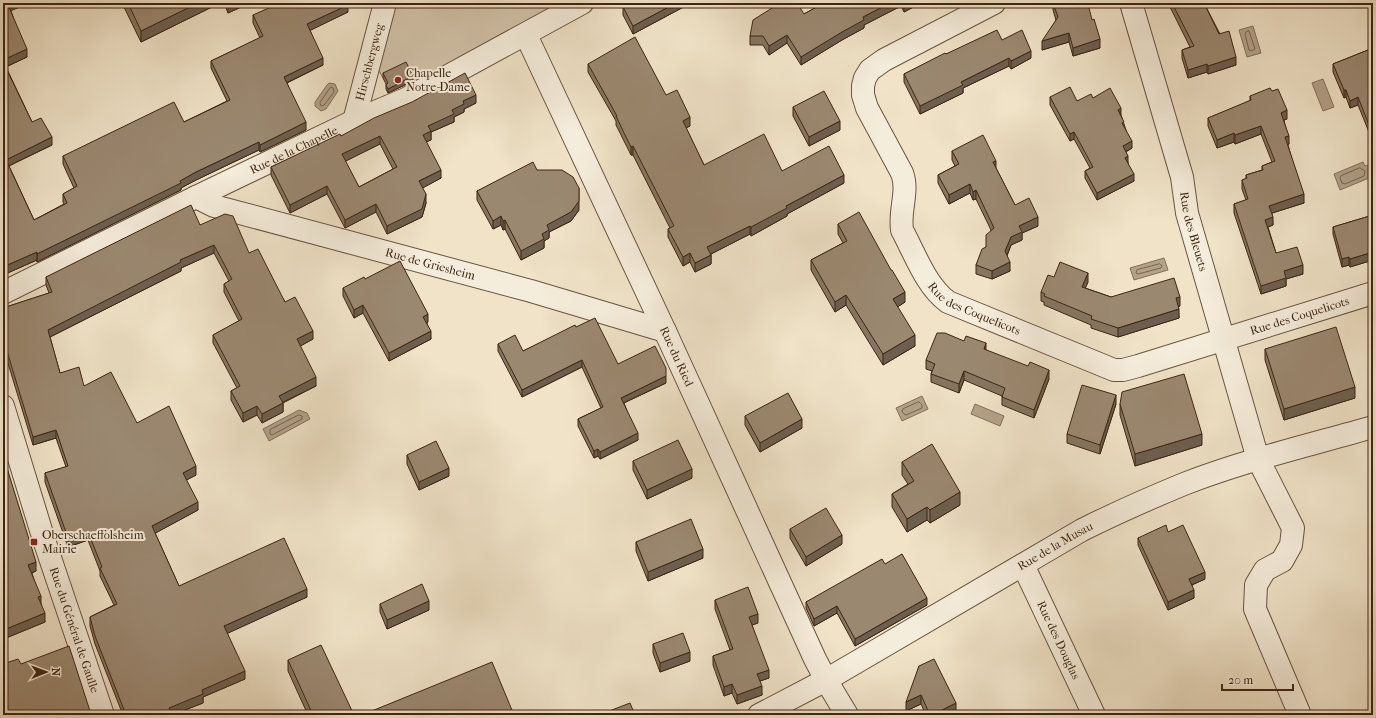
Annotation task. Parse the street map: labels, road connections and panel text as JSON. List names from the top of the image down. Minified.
{"streets":{"street":["Hirschbergweg","Rue de la Chapelle","Rue des Bleuets","Rue de Griesheim","Rue des Coquelicots","Rue du Ried","Rue de la Musau","Rue du Général de Gaulle","Rue des Douglas"]},"crossings":[["Hirschbergweg","Rue de la Chapelle"],["Rue de la Chapelle","Rue de Griesheim"],["Rue de la Chapelle","Rue du Ried"],["Rue des Bleuets","Rue des Coquelicots"],["Rue des Bleuets","Rue de la Musau"],["Rue de Griesheim","Rue du Ried"],["Rue du Ried","Rue de la Musau"],["Rue de la Musau","Rue des Douglas"]],"places":{"other":["Chapelle Notre-Dame"],"transit":["Oberschaeffolsheim Mairie"]},"scale_bar":"20 m","north":"right"}
